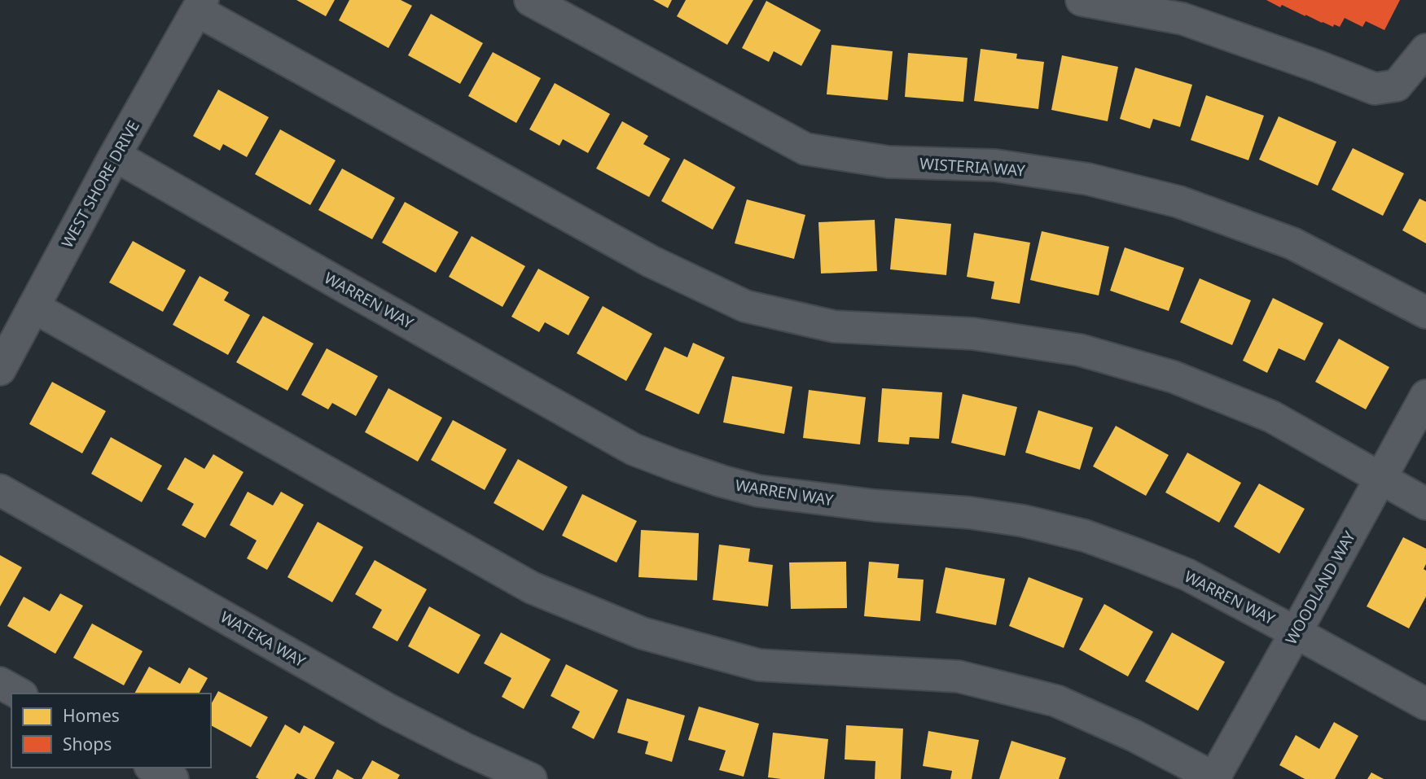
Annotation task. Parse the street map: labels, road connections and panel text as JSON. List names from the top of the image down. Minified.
{"streets":{"street":["WISTERIA WAY","WEST SHORE DRIVE","WARREN WAY","WOODLAND WAY","WATEKA WAY"]},"crossings":[["WEST SHORE DRIVE","WARREN WAY"],["WARREN WAY","WOODLAND WAY"]],"legend":["Homes","Shops"]}
